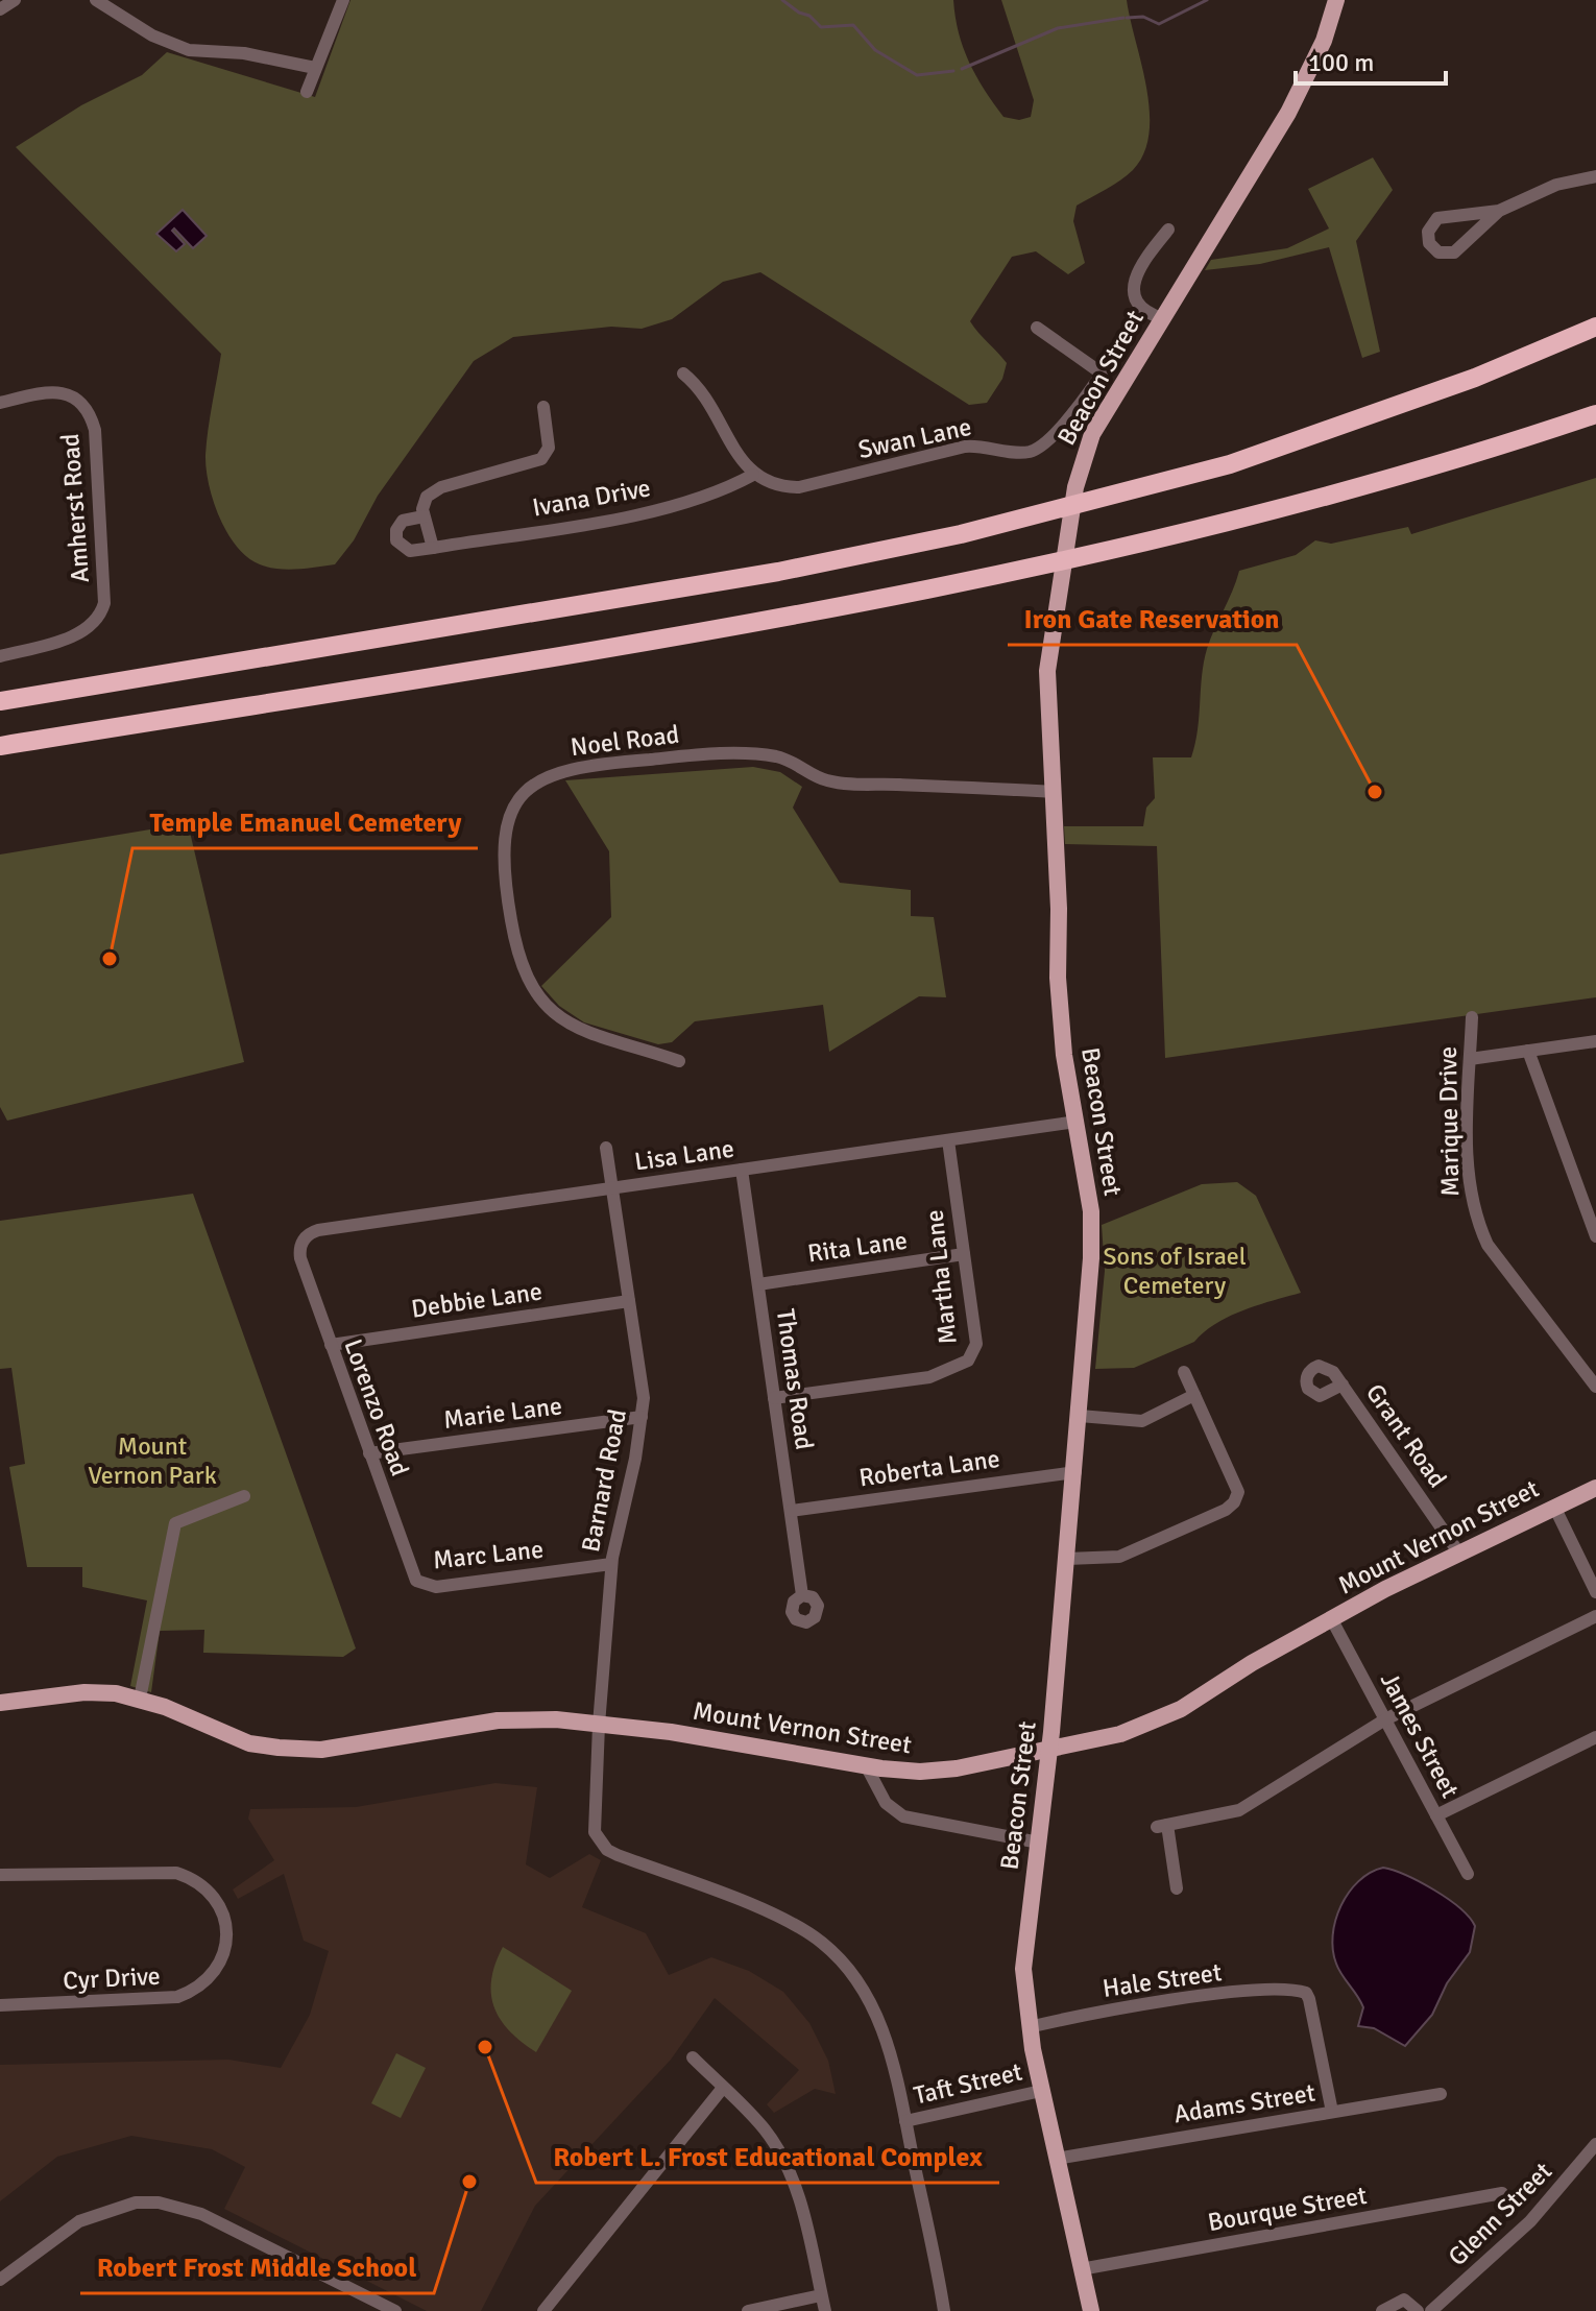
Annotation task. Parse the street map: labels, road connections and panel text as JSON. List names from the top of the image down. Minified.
{"streets":{"main road":["Beacon Street","Mount Vernon Street"],"street":["Swan Lane","Ivana Drive","Amherst Road","Noel Road","Marique Drive","Lisa Lane","Rita Lane","Martha Lane","Debbie Lane","Thomas Road","Lorenzo Road","Marie Lane","Grant Road","Roberta Lane","Barnard Road","Marc Lane","James Street","Cyr Drive","Hale Street","Taft Street","Adams Street","Bourque Street","Glenn Street"]},"crossings":[["Beacon Street","Noel Road"],["Beacon Street","Lisa Lane"],["Beacon Street","Roberta Lane"],["Beacon Street","Mount Vernon Street"],["Beacon Street","Hale Street"],["Beacon Street","Taft Street"],["Beacon Street","Adams Street"],["Beacon Street","Bourque Street"],["Swan Lane","Ivana Drive"],["Lisa Lane","Martha Lane"],["Lisa Lane","Thomas Road"],["Lisa Lane","Lorenzo Road"],["Lisa Lane","Barnard Road"],["Rita Lane","Martha Lane"],["Rita Lane","Thomas Road"],["Martha Lane","Thomas Road"],["Debbie Lane","Lorenzo Road"],["Debbie Lane","Barnard Road"],["Thomas Road","Roberta Lane"],["Lorenzo Road","Marie Lane"],["Lorenzo Road","Marc Lane"],["Marie Lane","Barnard Road"],["Grant Road","Mount Vernon Street"],["Barnard Road","Mount Vernon Street"],["Barnard Road","Marc Lane"],["Barnard Road","Taft Street"],["Mount Vernon Street","James Street"],["Hale Street","Adams Street"]],"parks":["Sons of Israel Cemetery","Mount Vernon Park"],"places":["Iron Gate Reservation","Temple Emanuel Cemetery","Robert L. Frost Educational Complex","Robert Frost Middle School"],"scale_bar":"100 m"}
